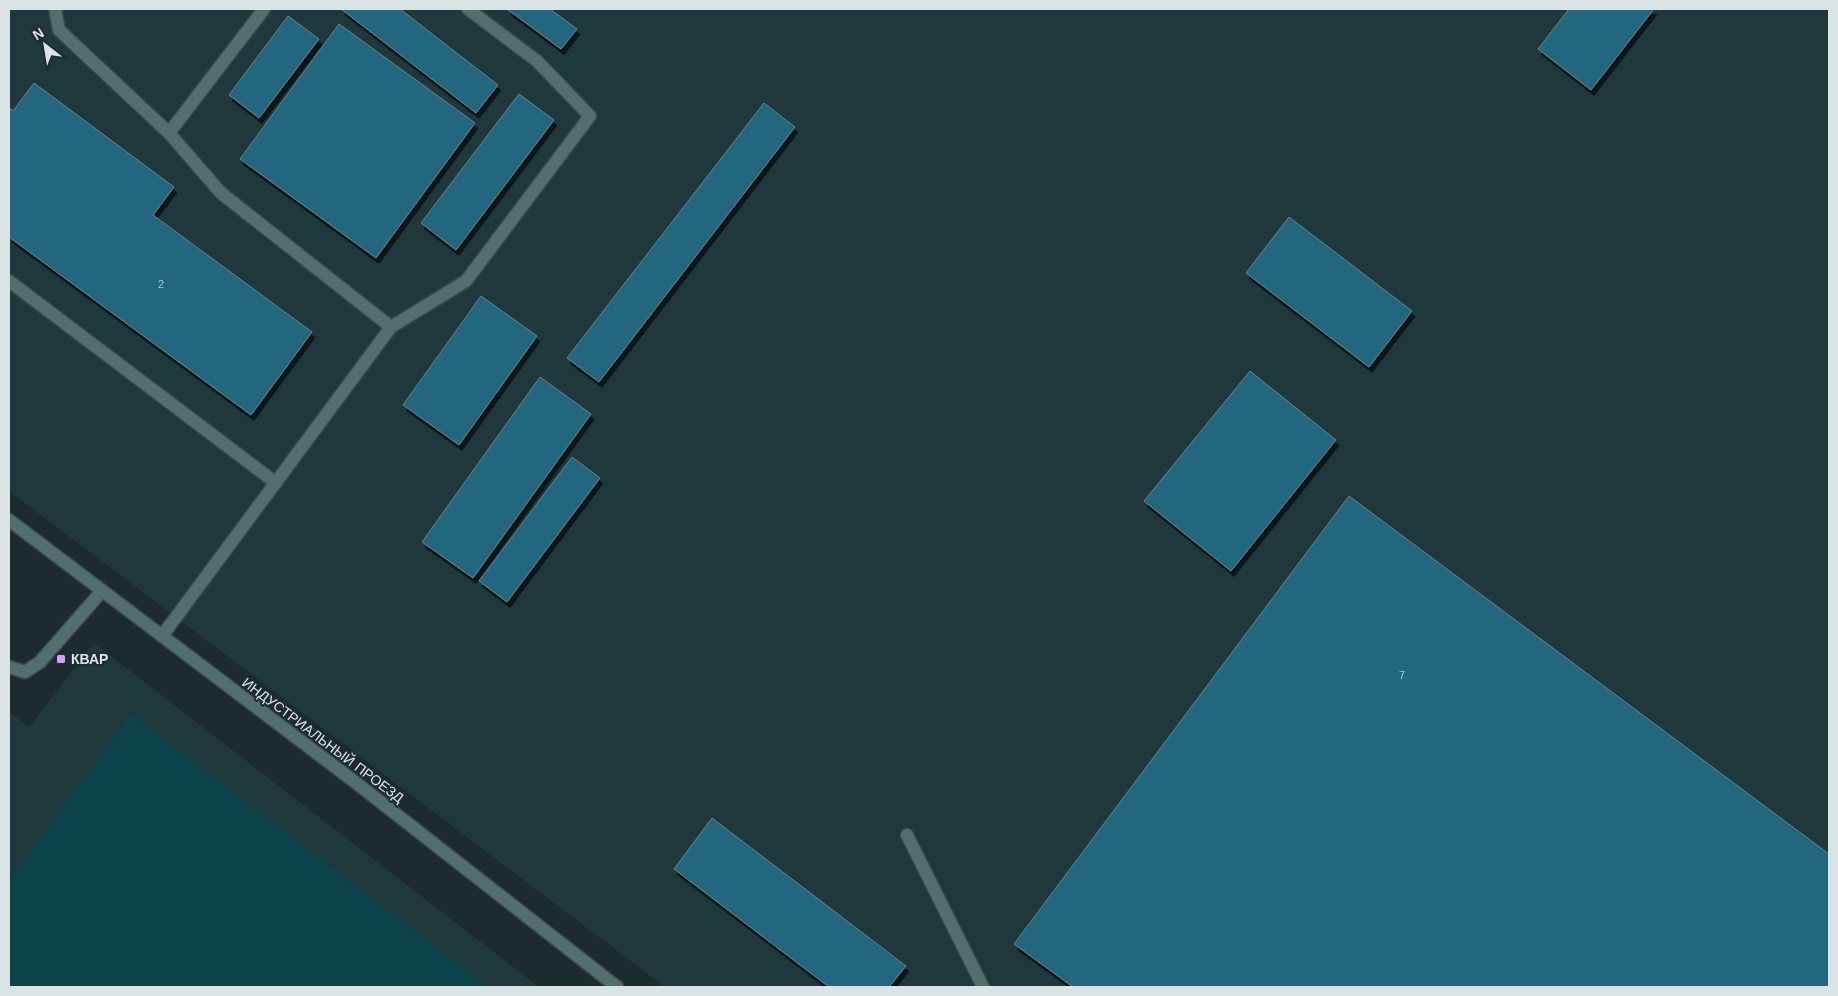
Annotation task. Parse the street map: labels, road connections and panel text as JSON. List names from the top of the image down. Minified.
{"streets":{"street":["ИНДУСТРИАЛЬНЫЙ ПРОЕЗД"]},"places":{"transit":["КВАР"]},"house_numbers":["2","7"],"north":"top left"}
